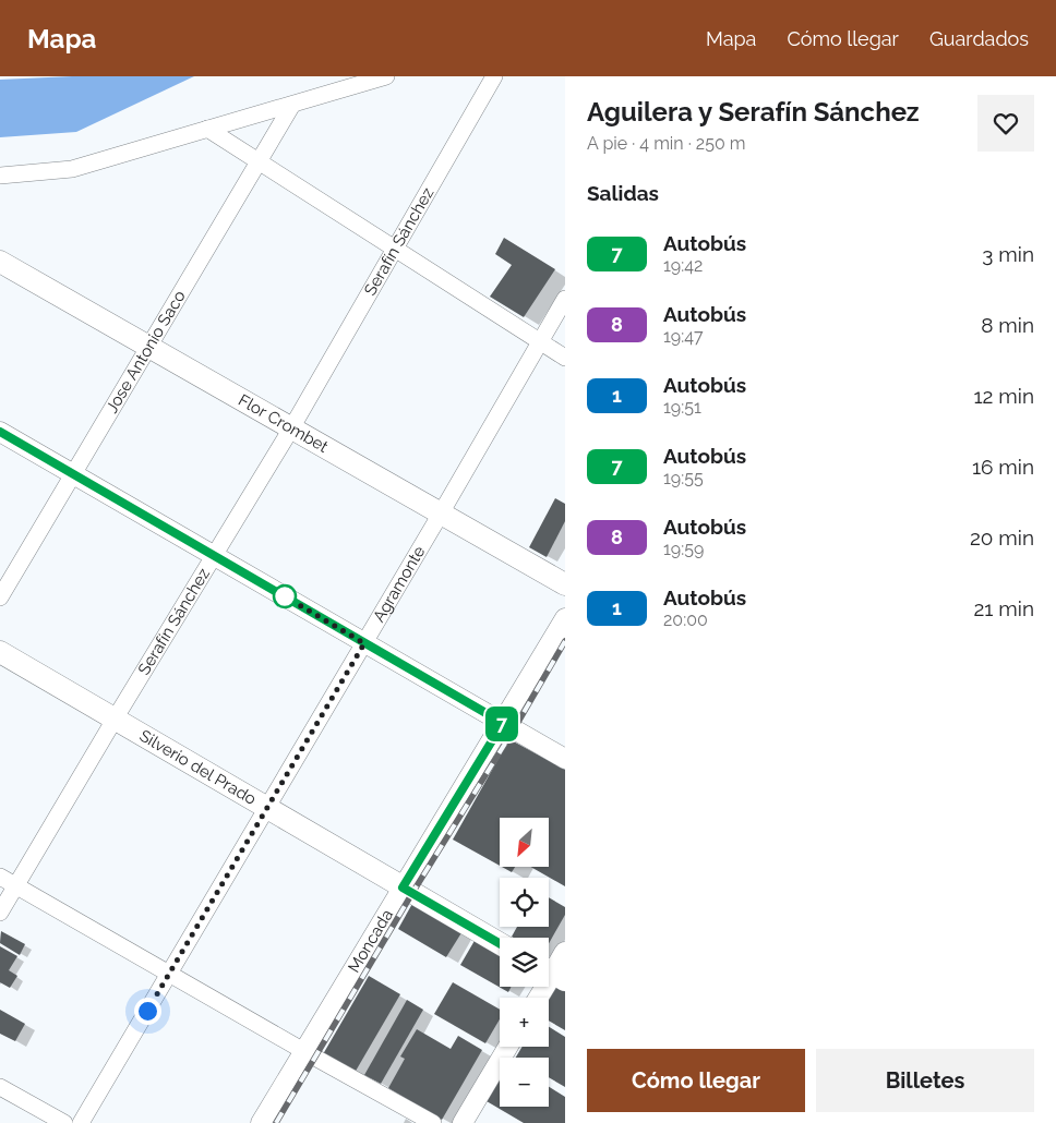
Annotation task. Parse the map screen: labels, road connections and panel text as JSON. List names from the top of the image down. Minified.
{"streets":{"main road":["Flor Crombet","Silverio del Prado"],"street":["Serafín Sánchez","Jose Antonio Saco","Agramonte","Moncada"]},"crossings":[["Serafín Sánchez","Flor Crombet"],["Serafín Sánchez","Silverio del Prado"],["Jose Antonio Saco","Flor Crombet"],["Flor Crombet","Agramonte"],["Agramonte","Silverio del Prado"],["Silverio del Prado","Moncada"]],"lines":["bus line 7"],"north":"bottom left","page":{"header":"Mapa","nav":["Mapa","Cómo llegar","Guardados"],"on_map":"7","heading":[["Aguilera y Serafín Sánchez","A pie · 4 min · 250 m"],"Salidas"],"list":[{"mark":"7","name":"Autobús","note":"19:42","value":"3 min"},{"mark":"8","name":"Autobús","note":"19:47","value":"8 min"},{"mark":"1","name":"Autobús","note":"19:51","value":"12 min"},{"mark":"7","name":"Autobús","note":"19:55","value":"16 min"},{"mark":"8","name":"Autobús","note":"19:59","value":"20 min"},{"mark":"1","name":"Autobús","note":"20:00","value":"21 min"}],"map_buttons":["+","−"],"buttons":["Cómo llegar","Billetes"]}}
